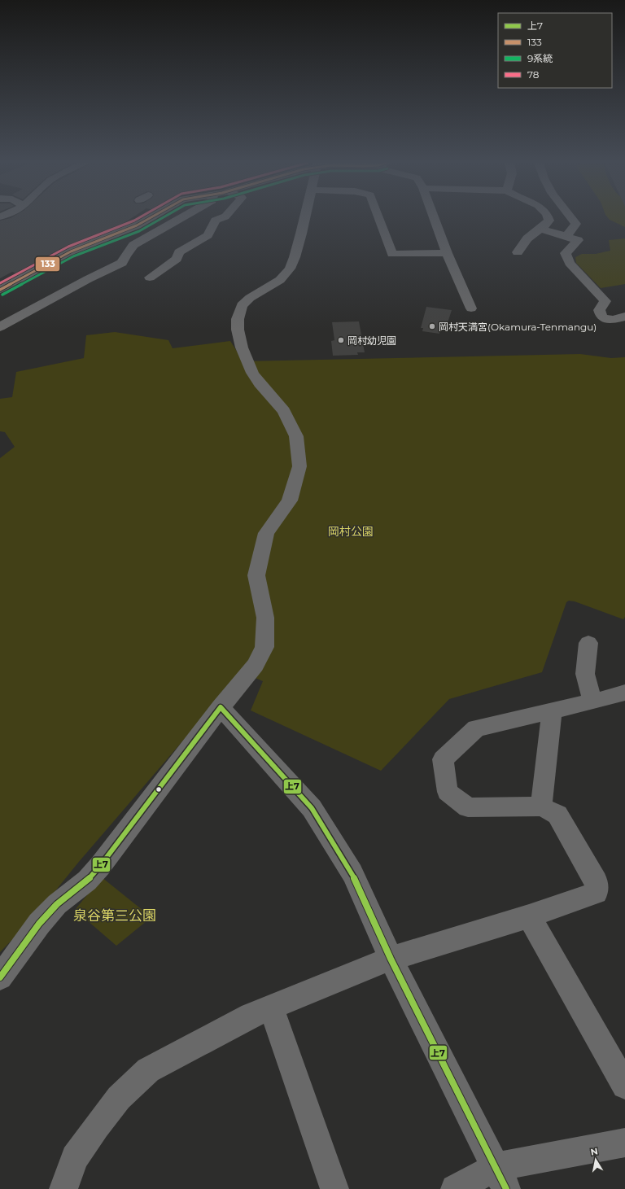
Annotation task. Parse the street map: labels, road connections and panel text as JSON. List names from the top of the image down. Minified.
{"parks":["岡村公園","泉谷第三公園"],"places":["岡村天満宮(Okamura-Tenmangu)","岡村幼児園"],"lines":["transit line 133","transit line 9系統","transit line 78","transit line 上7"],"legend":["上7","133","9系統","78"],"north":"top"}
